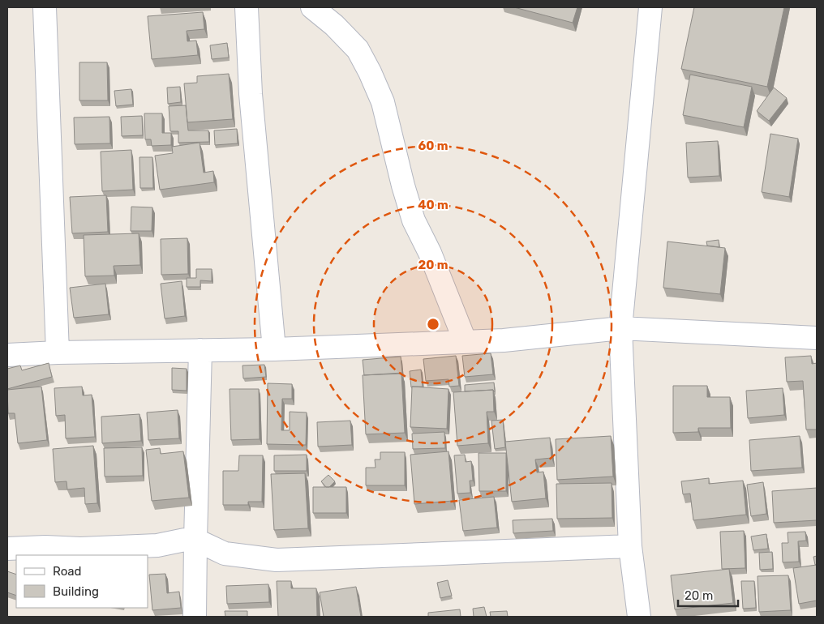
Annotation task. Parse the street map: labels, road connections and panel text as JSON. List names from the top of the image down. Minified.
{"legend":["Road","Building"],"scale_bar":"20 m","rings":["60 m","40 m","20 m"]}
